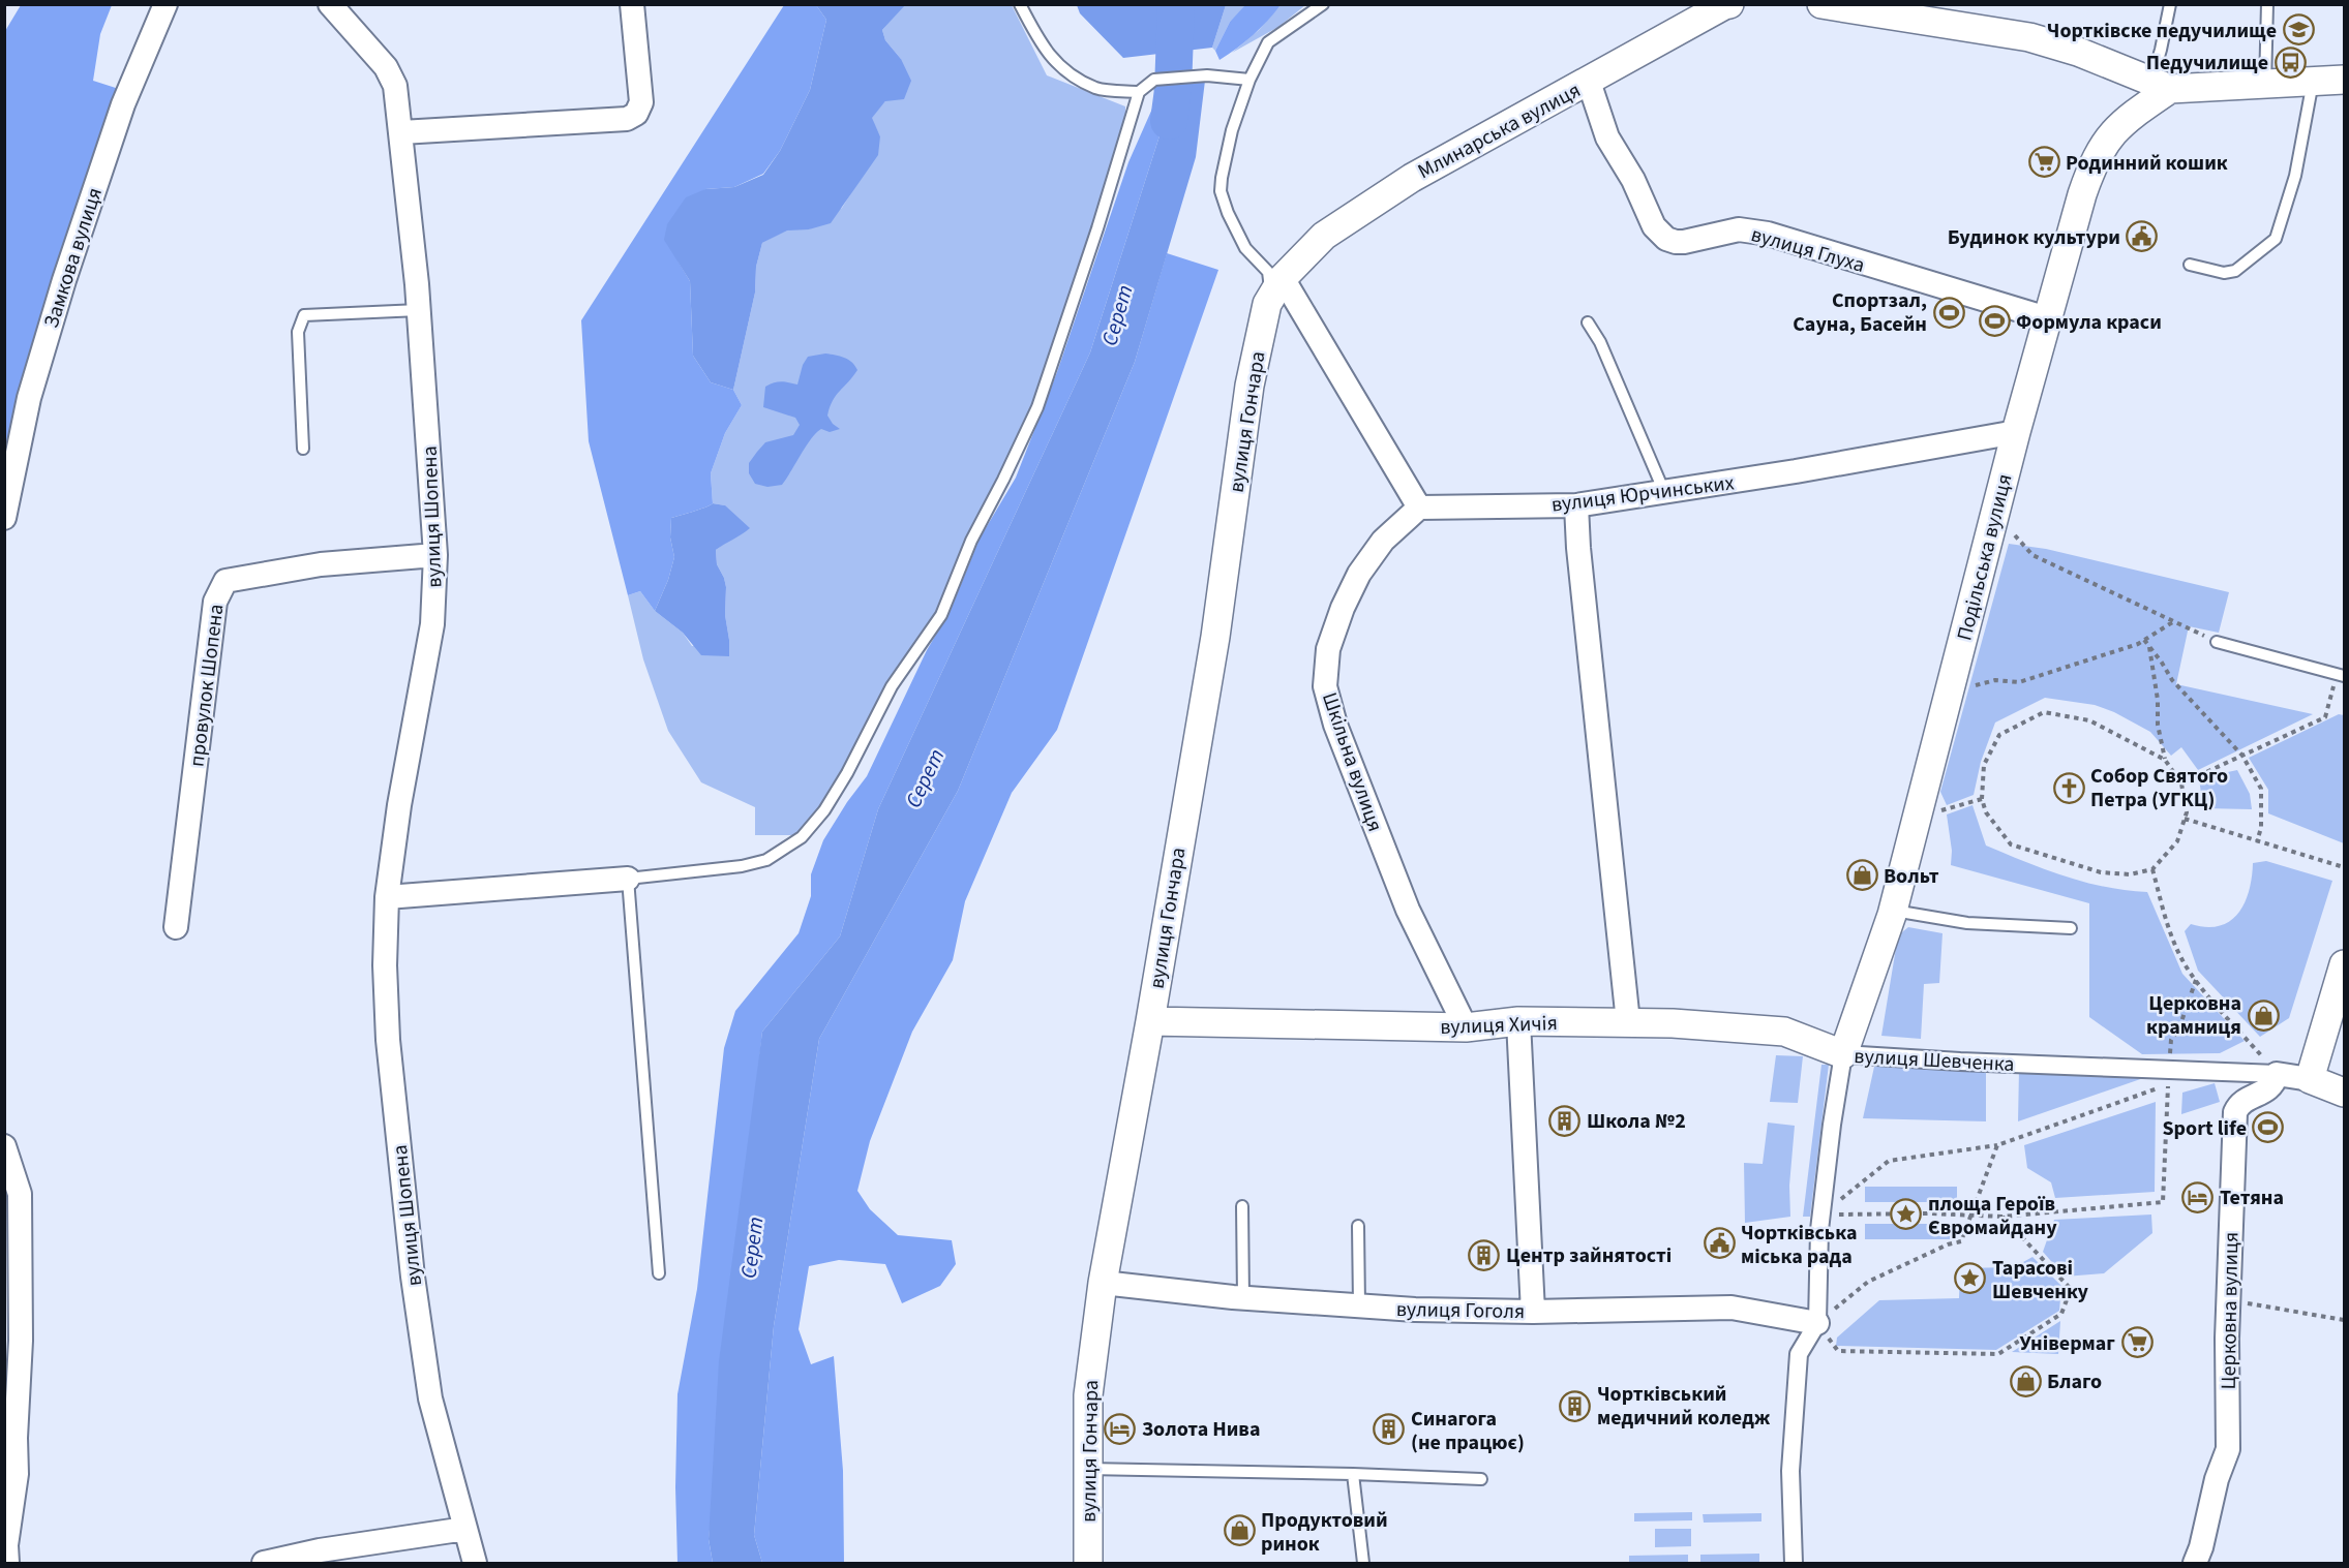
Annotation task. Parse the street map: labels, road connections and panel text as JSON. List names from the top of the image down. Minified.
{"streets":{"street":["Млинарська вулиця","вулиця Глуха","Замкова вулиця","вулиця Гончара","вулиця Юрчинських","вулиця Шопена","Подільська вулиця","провулок Шопена","Шкільна вулиця","вулиця Хичія","вулиця Шевченка","вулиця Гоголя","Церковна вулиця"]},"crossings":[["Млинарська вулиця","вулиця Глуха"],["Млинарська вулиця","вулиця Гончара"],["вулиця Глуха","Подільська вулиця"],["вулиця Гончара","вулиця Хичія"],["вулиця Гончара","вулиця Гоголя"],["вулиця Юрчинських","Подільська вулиця"],["вулиця Юрчинських","Шкільна вулиця"],["вулиця Шопена","провулок Шопена"],["Подільська вулиця","вулиця Хичія"],["Подільська вулиця","вулиця Шевченка"],["Шкільна вулиця","вулиця Хичія"],["вулиця Хичія","вулиця Шевченка"],["вулиця Шевченка","вулиця Гоголя"],["вулиця Шевченка","Церковна вулиця"]],"water":["Серет"],"places":{"school or university":["Чортківске педучилище"],"bus stop":["Педучилище"],"supermarket":["Родинний кошик","Універмаг"],"public building":["Будинок культури","Чортківська міська рада"],"sports":["Спортзал, Сауна, Басейн","Формула краси","Sport life"],"church":["Собор Святого Петра (УГКЦ)"],"shop":["Вольт","Церковна крамниця","Благо","Продуктовий ринок"],"building":["Школа №2","Центр зайнятості","Чортківський медичний коледж","Синагога (не працює)"],"hotel":["Тетяна","Золота Нива"],"place":["площа Героїв Євромайдану","Тарасові Шевченку"]}}
